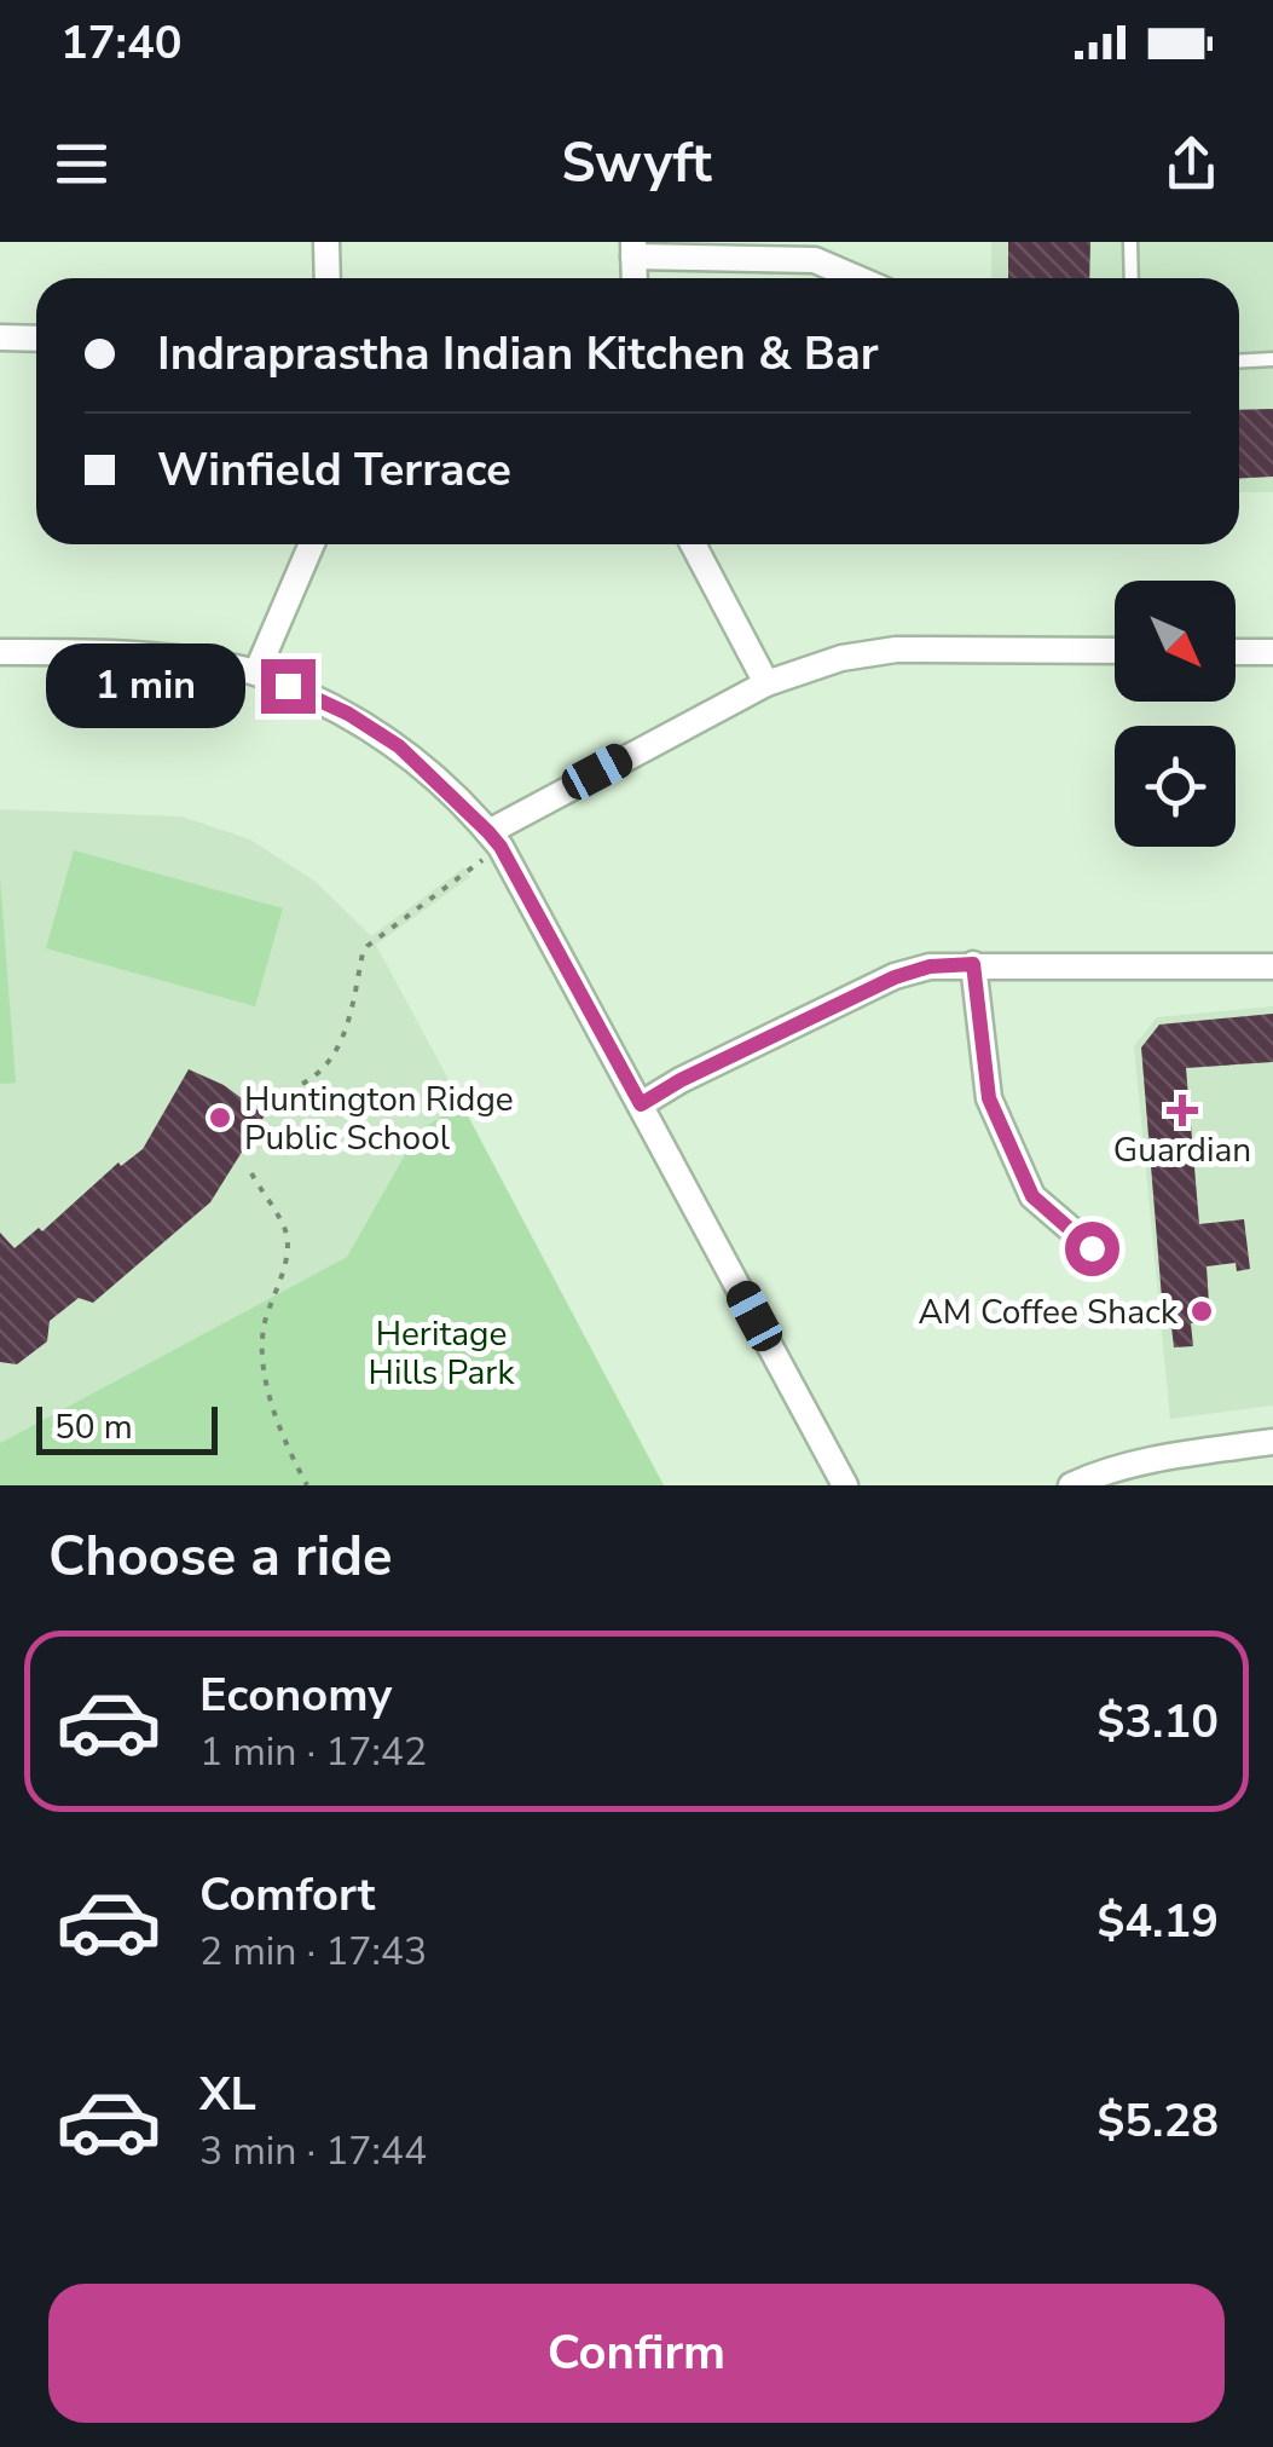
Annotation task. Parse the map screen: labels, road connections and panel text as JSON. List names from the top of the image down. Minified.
{"parks":["Heritage Hills Park"],"places":{"health":["Guardian"],"other":["Huntington Ridge Public School","AM Coffee Shack"]},"scale_bar":"50 m","north":"bottom right","page":{"status":"17:40","header":"Swyft","banner":["Indraprastha Indian Kitchen & Bar","Winfield Terrace"],"bubble":"1 min","scale":"50 m","heading":"Choose a ride","list":[{"name":"Economy","note":"1 min · 17:42","value":"$3.10"},{"name":"Comfort","note":"2 min · 17:43","value":"$4.19"},{"name":"XL","note":"3 min · 17:44","value":"$5.28"}],"buttons":"Confirm"}}
